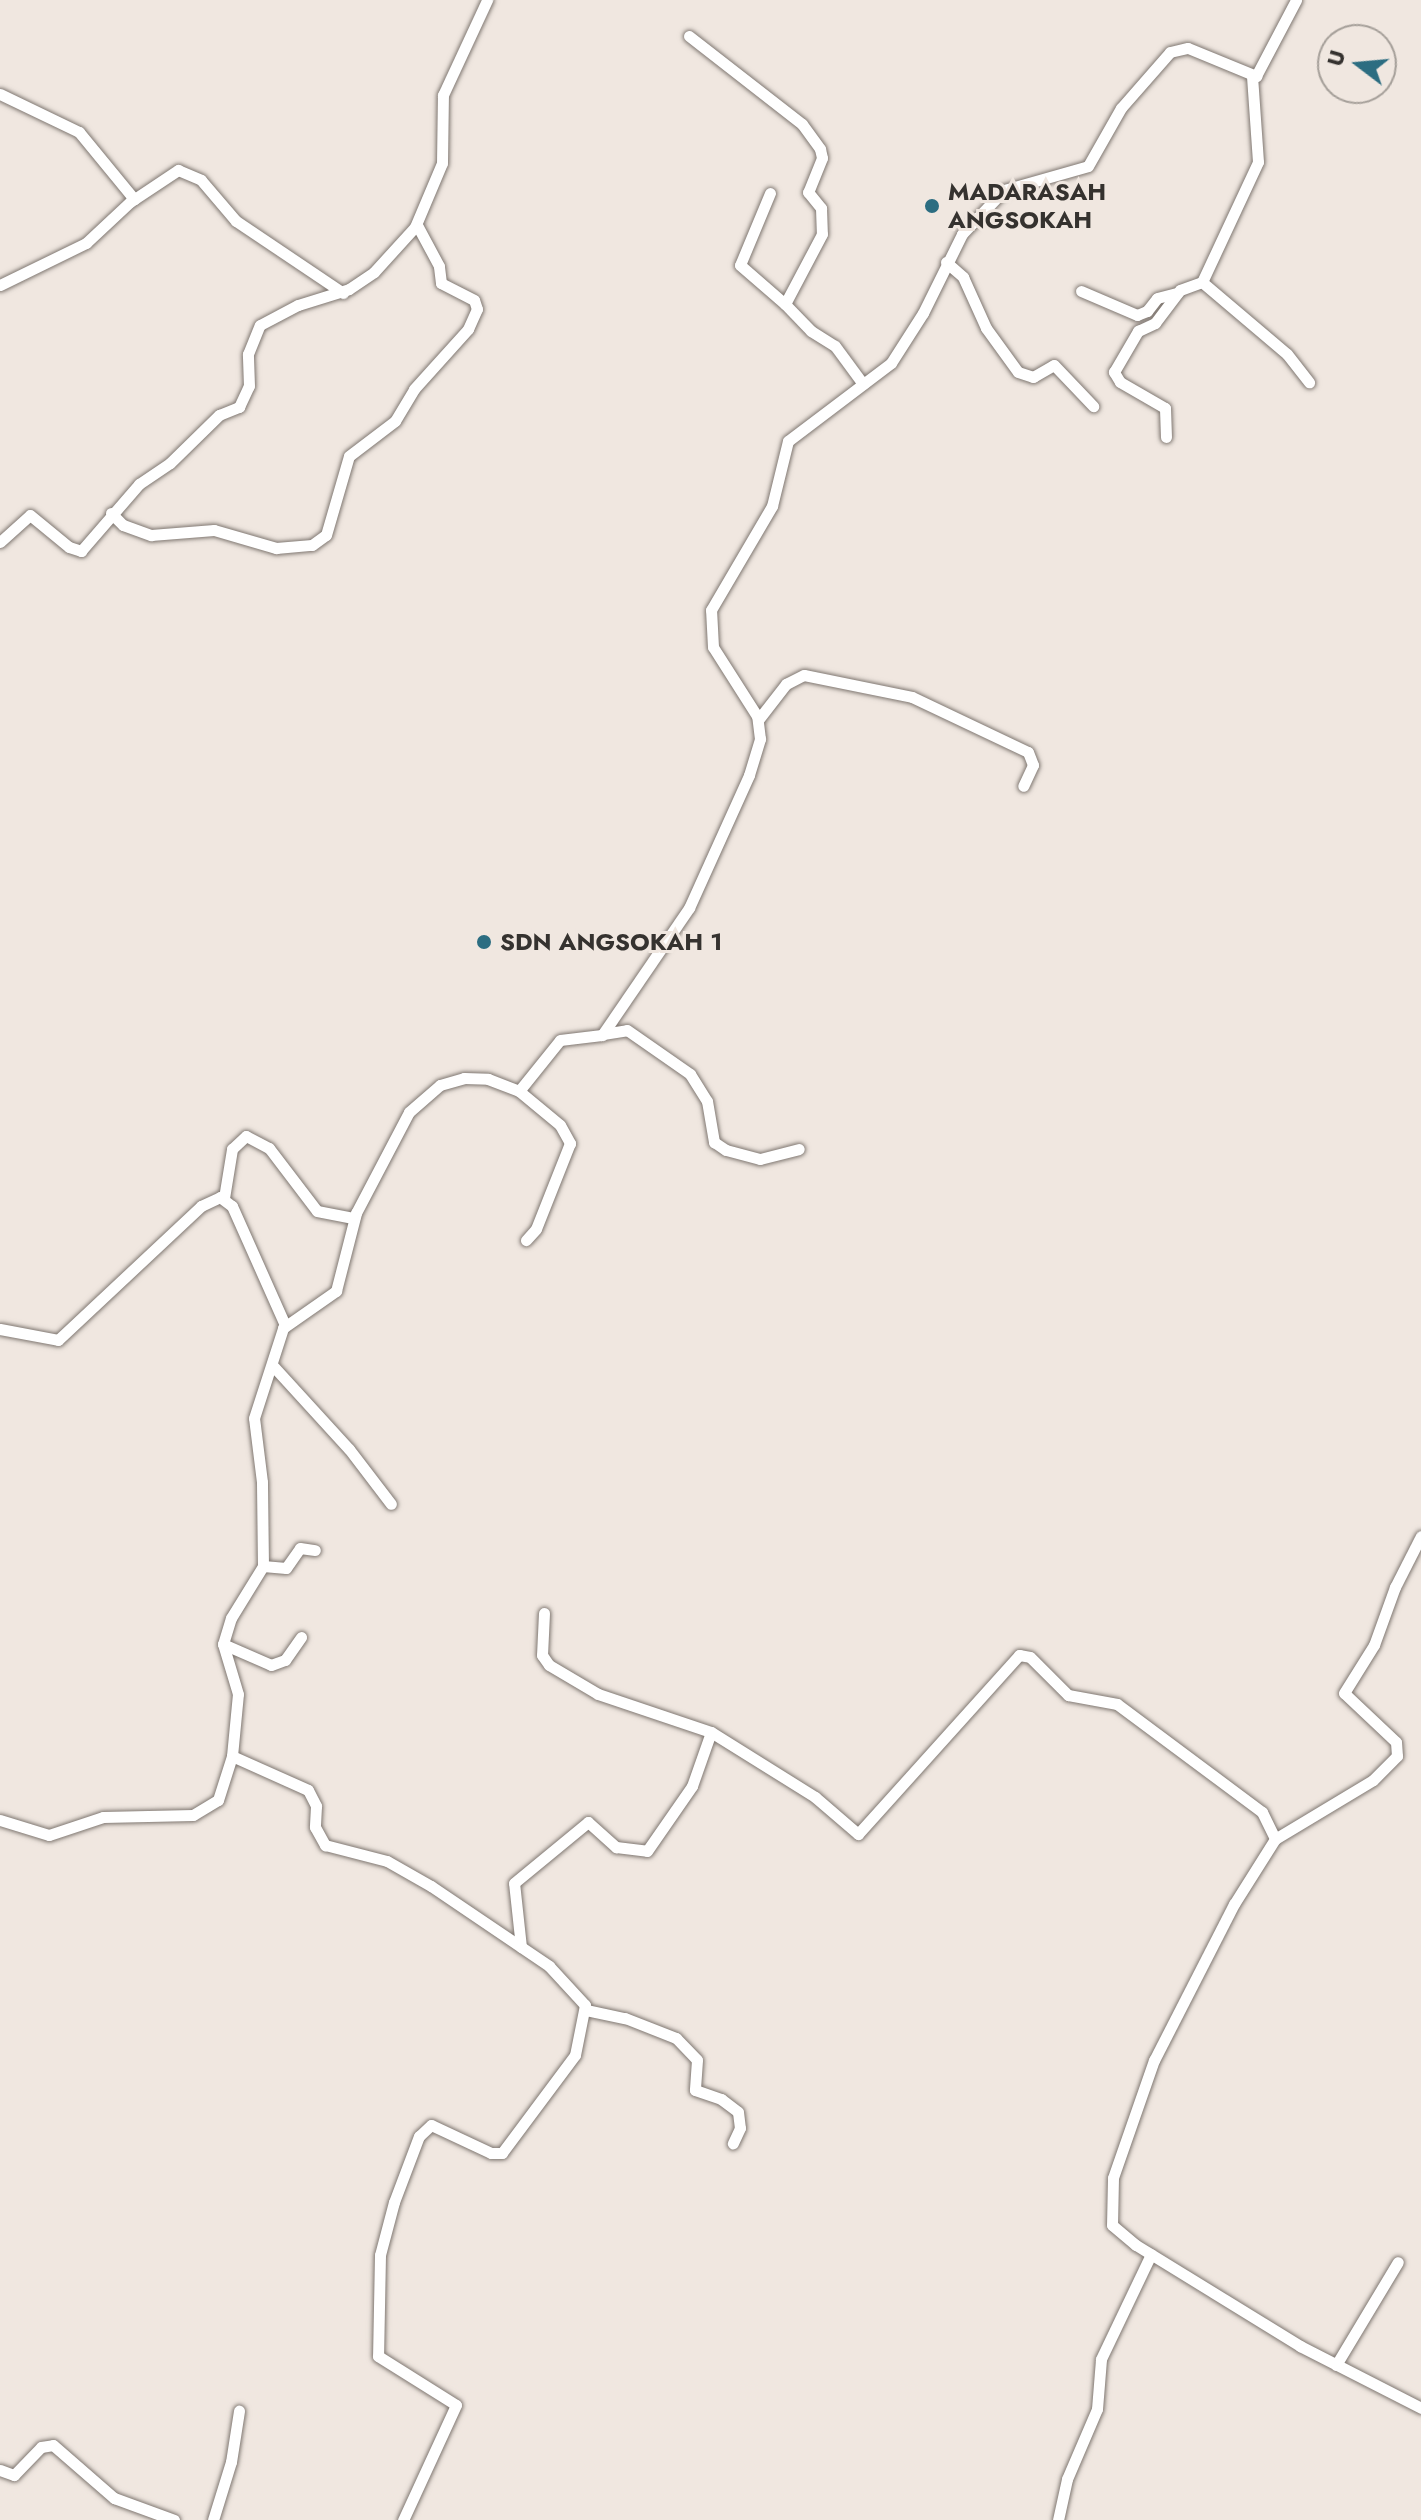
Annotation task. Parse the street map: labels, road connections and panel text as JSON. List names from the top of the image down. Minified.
{"places":["MADARASAH ANGSOKAH","SDN ANGSOKAH 1"],"north":"left"}
